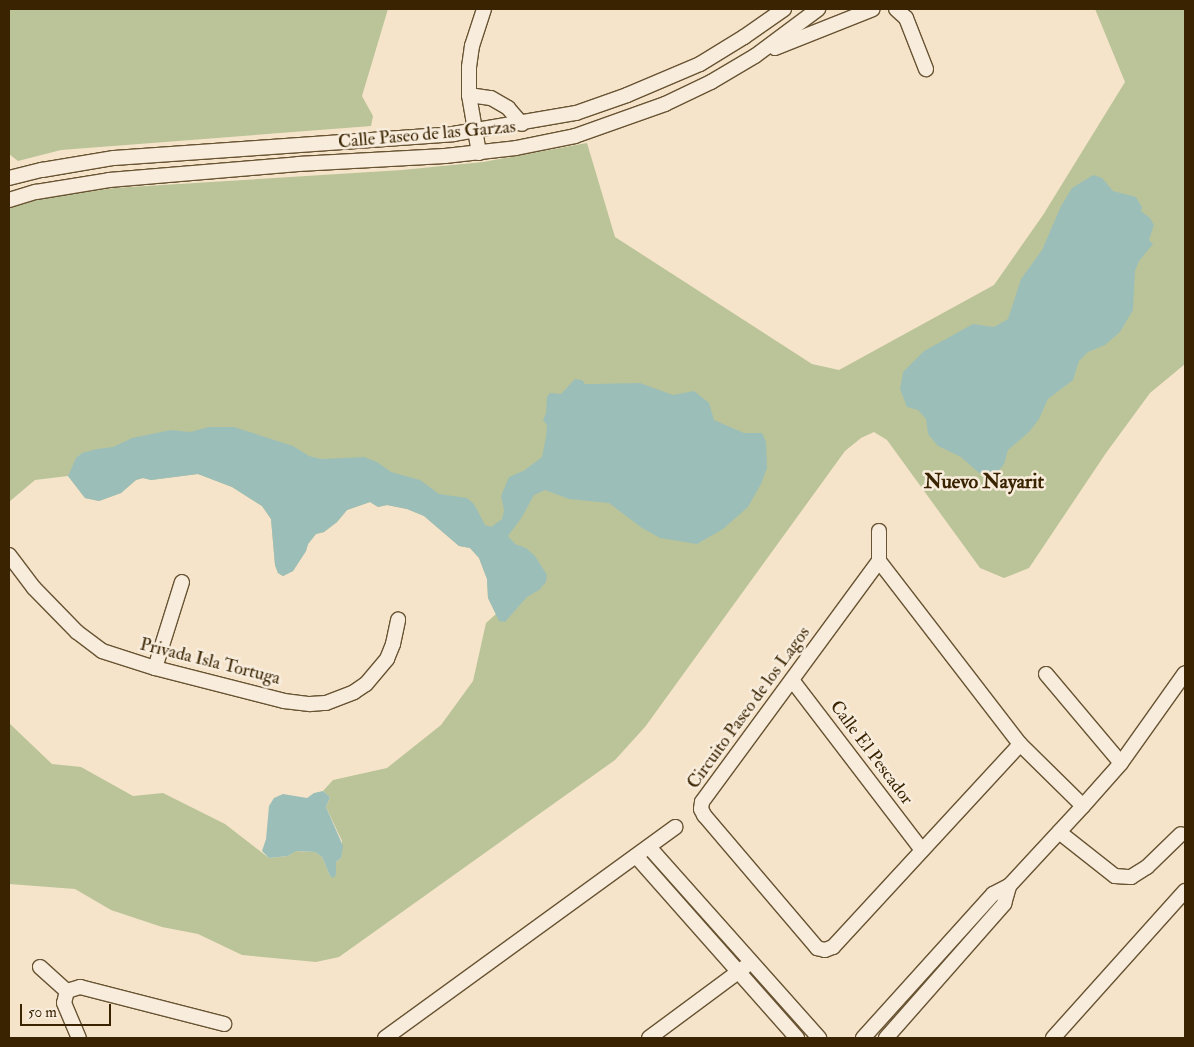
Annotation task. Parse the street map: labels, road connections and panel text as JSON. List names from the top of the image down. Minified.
{"streets":{"street":["Calle Paseo de las Garzas","Privada Isla Tortuga","Circuito Paseo de los Lagos","Calle El Pescador"]},"crossings":[["Circuito Paseo de los Lagos","Calle El Pescador"]],"districts":["Nuevo Nayarit"],"scale_bar":"50 m"}
